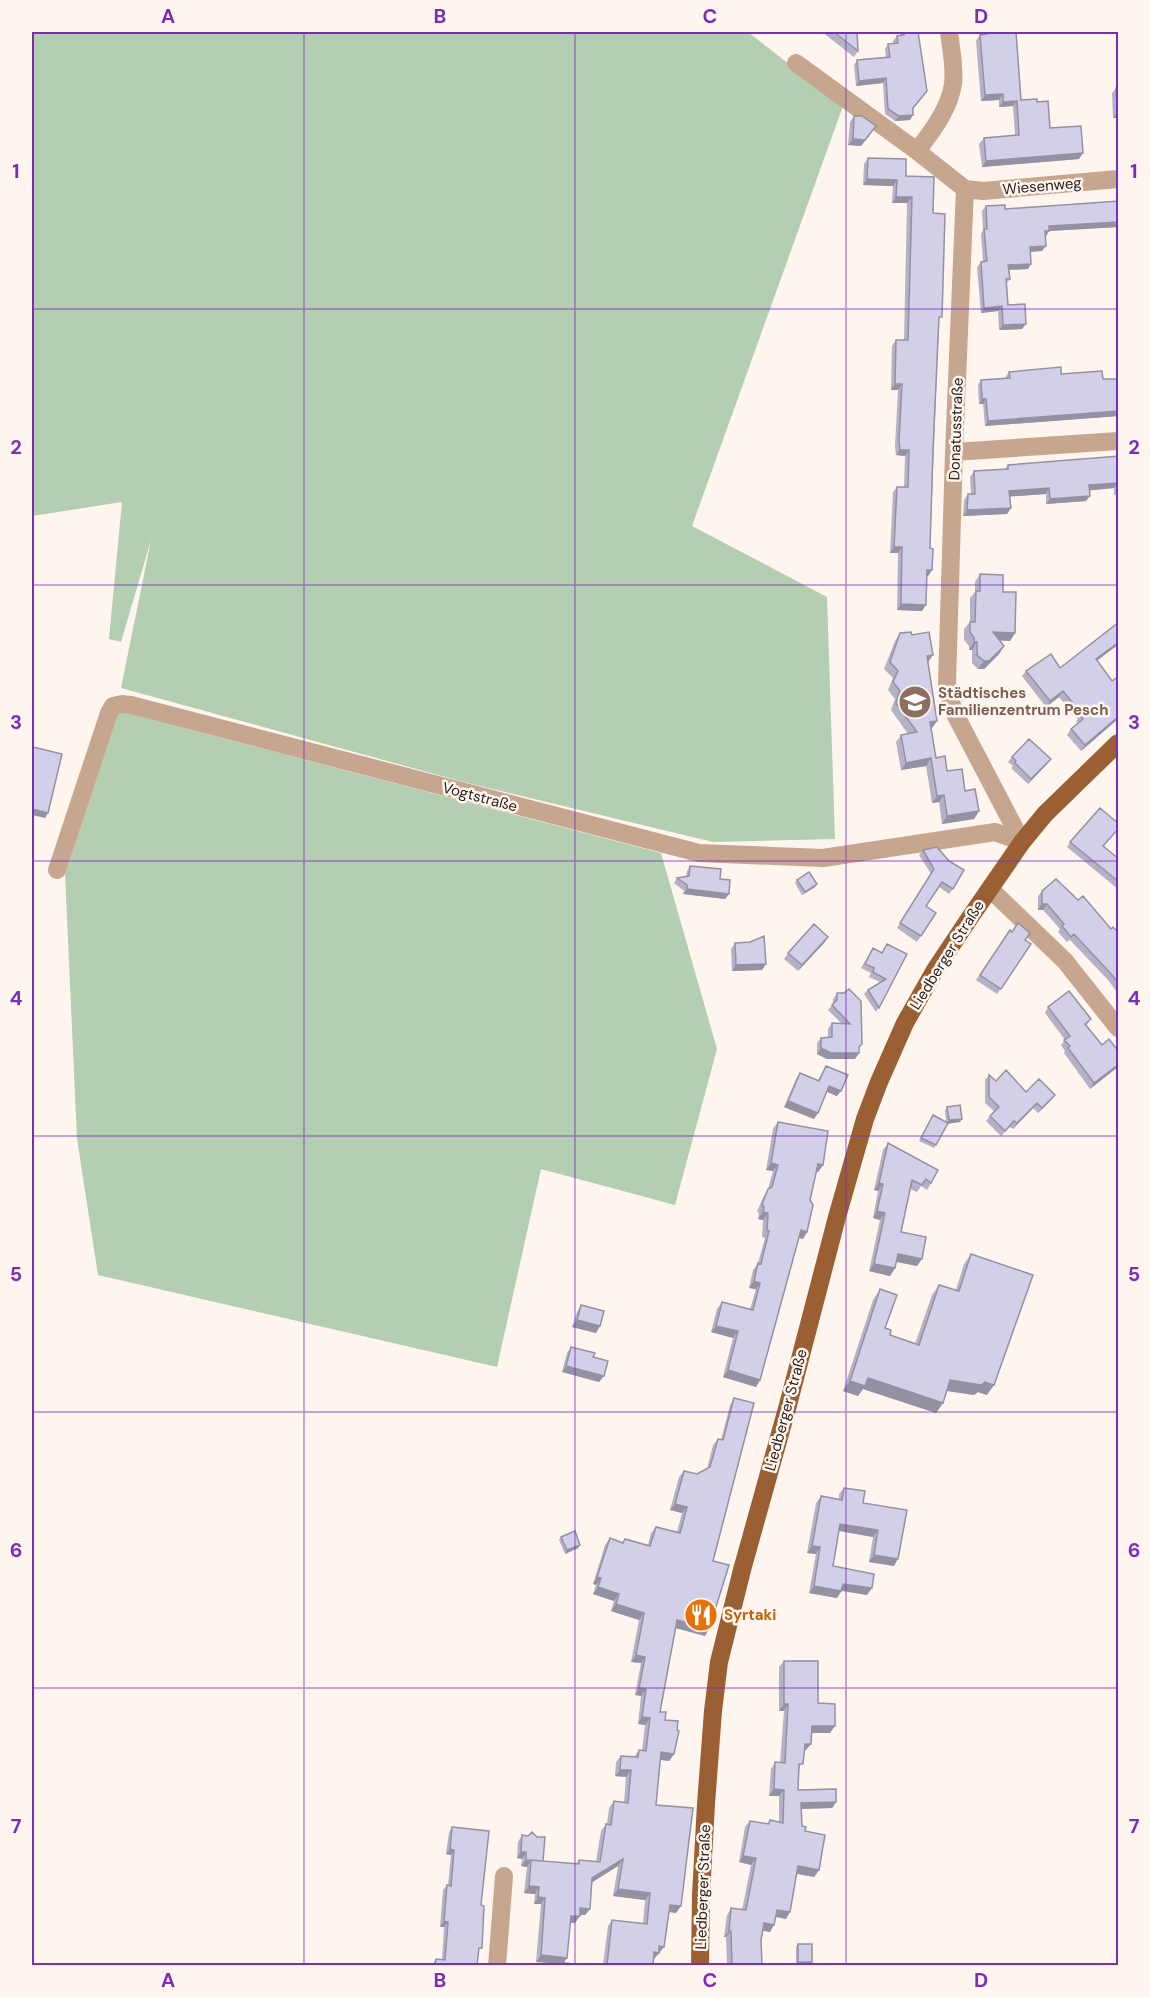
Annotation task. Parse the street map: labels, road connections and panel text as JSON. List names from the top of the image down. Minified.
{"streets":{"main road":["Liedberger Straße"],"street":["Wiesenweg","Donatusstraße","Vogtstraße"]},"crossings":[["Wiesenweg","Donatusstraße"],["Donatusstraße","Vogtstraße"],["Donatusstraße","Liedberger Straße"],["Vogtstraße","Liedberger Straße"]],"places":{"school or university":["Städtisches Familienzentrum Pesch"],"restaurant":["Syrtaki"]},"grid":{"columns":["A","B","C","D"],"rows":["1","2","3","4","5","6","7"]}}
